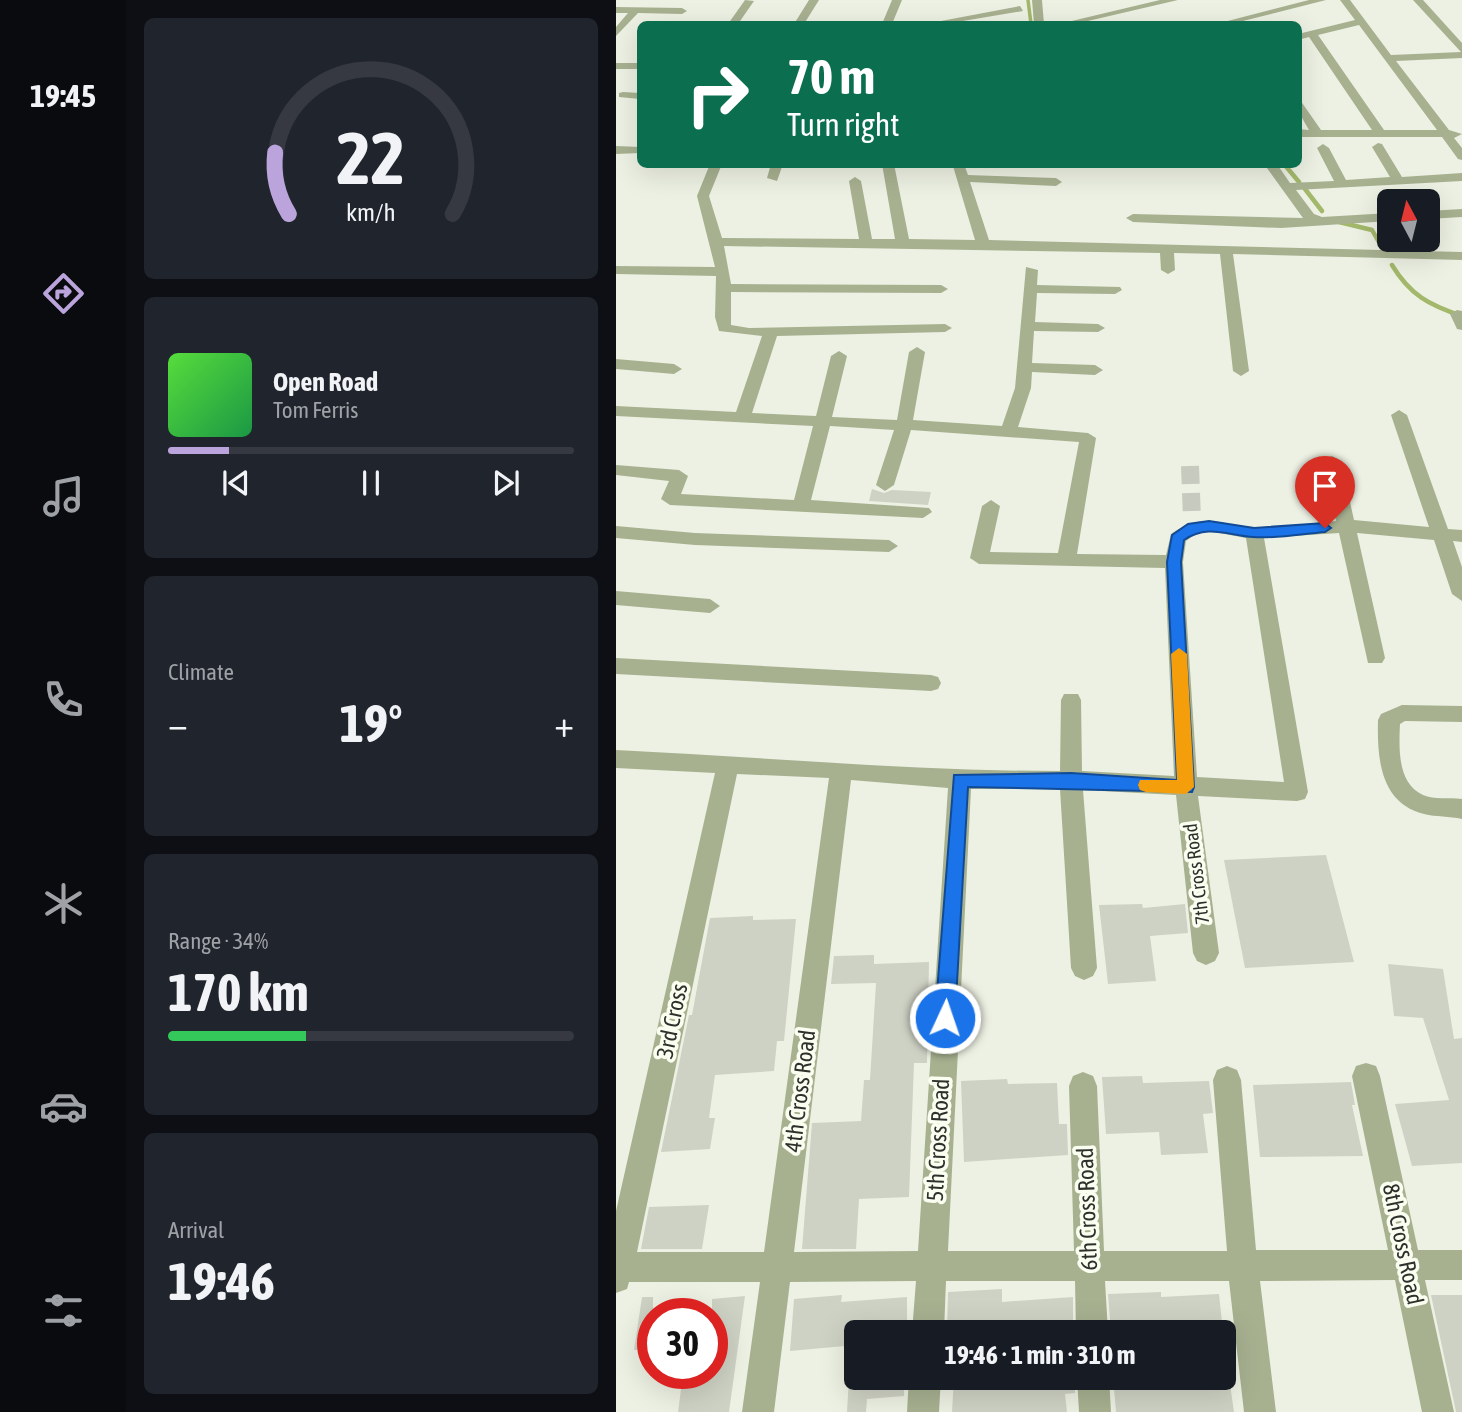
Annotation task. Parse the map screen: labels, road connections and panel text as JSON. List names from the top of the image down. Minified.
{"streets":{"street":["7th Cross Road","3rd Cross","4th Cross Road","5th Cross Road","6th Cross Road","8th Cross Road"]},"north":"top","page":{"tabs":"19:45","turn":["70 m","Turn right"],"song":["Open Road","Tom Ferris"],"tile":["Climate",["Range · 34%","170 km"],["Arrival","19:46"]],"heat":["−","19°","+"],"limit":"30","trip":"19:46 · 1 min · 310 m","gauge":["22","km/h"]}}
